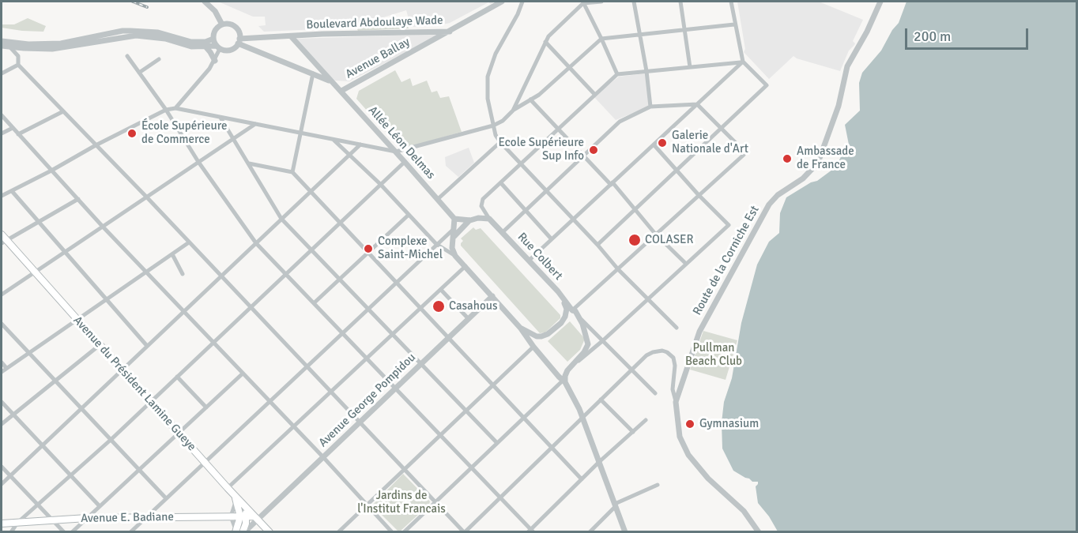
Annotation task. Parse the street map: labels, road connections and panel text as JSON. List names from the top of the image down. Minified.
{"streets":{"main road":["Avenue du Président Lamine Gueye","Avenue E. Badiane"],"street":["Boulevard Abdoulaye Wade","Avenue Ballay","Allée Léon Delmas","Rue Colbert","Route de la Corniche Est","Avenue George Pompidou"]},"crossings":[["Boulevard Abdoulaye Wade","Avenue Ballay"],["Avenue Ballay","Allée Léon Delmas"],["Avenue du Président Lamine Gueye","Avenue George Pompidou"],["Avenue du Président Lamine Gueye","Avenue E. Badiane"],["Avenue George Pompidou","Avenue E. Badiane"]],"parks":["Pullman Beach Club","Jardins de l'Institut Francais"],"places":["École Supérieure de Commerce","Galerie Nationale d'Art","Ecole Supérieure Sup Info","Ambassade de France","COLASER","Complexe Saint-Michel","Casahous","Gymnasium"],"scale_bar":"200 m"}
